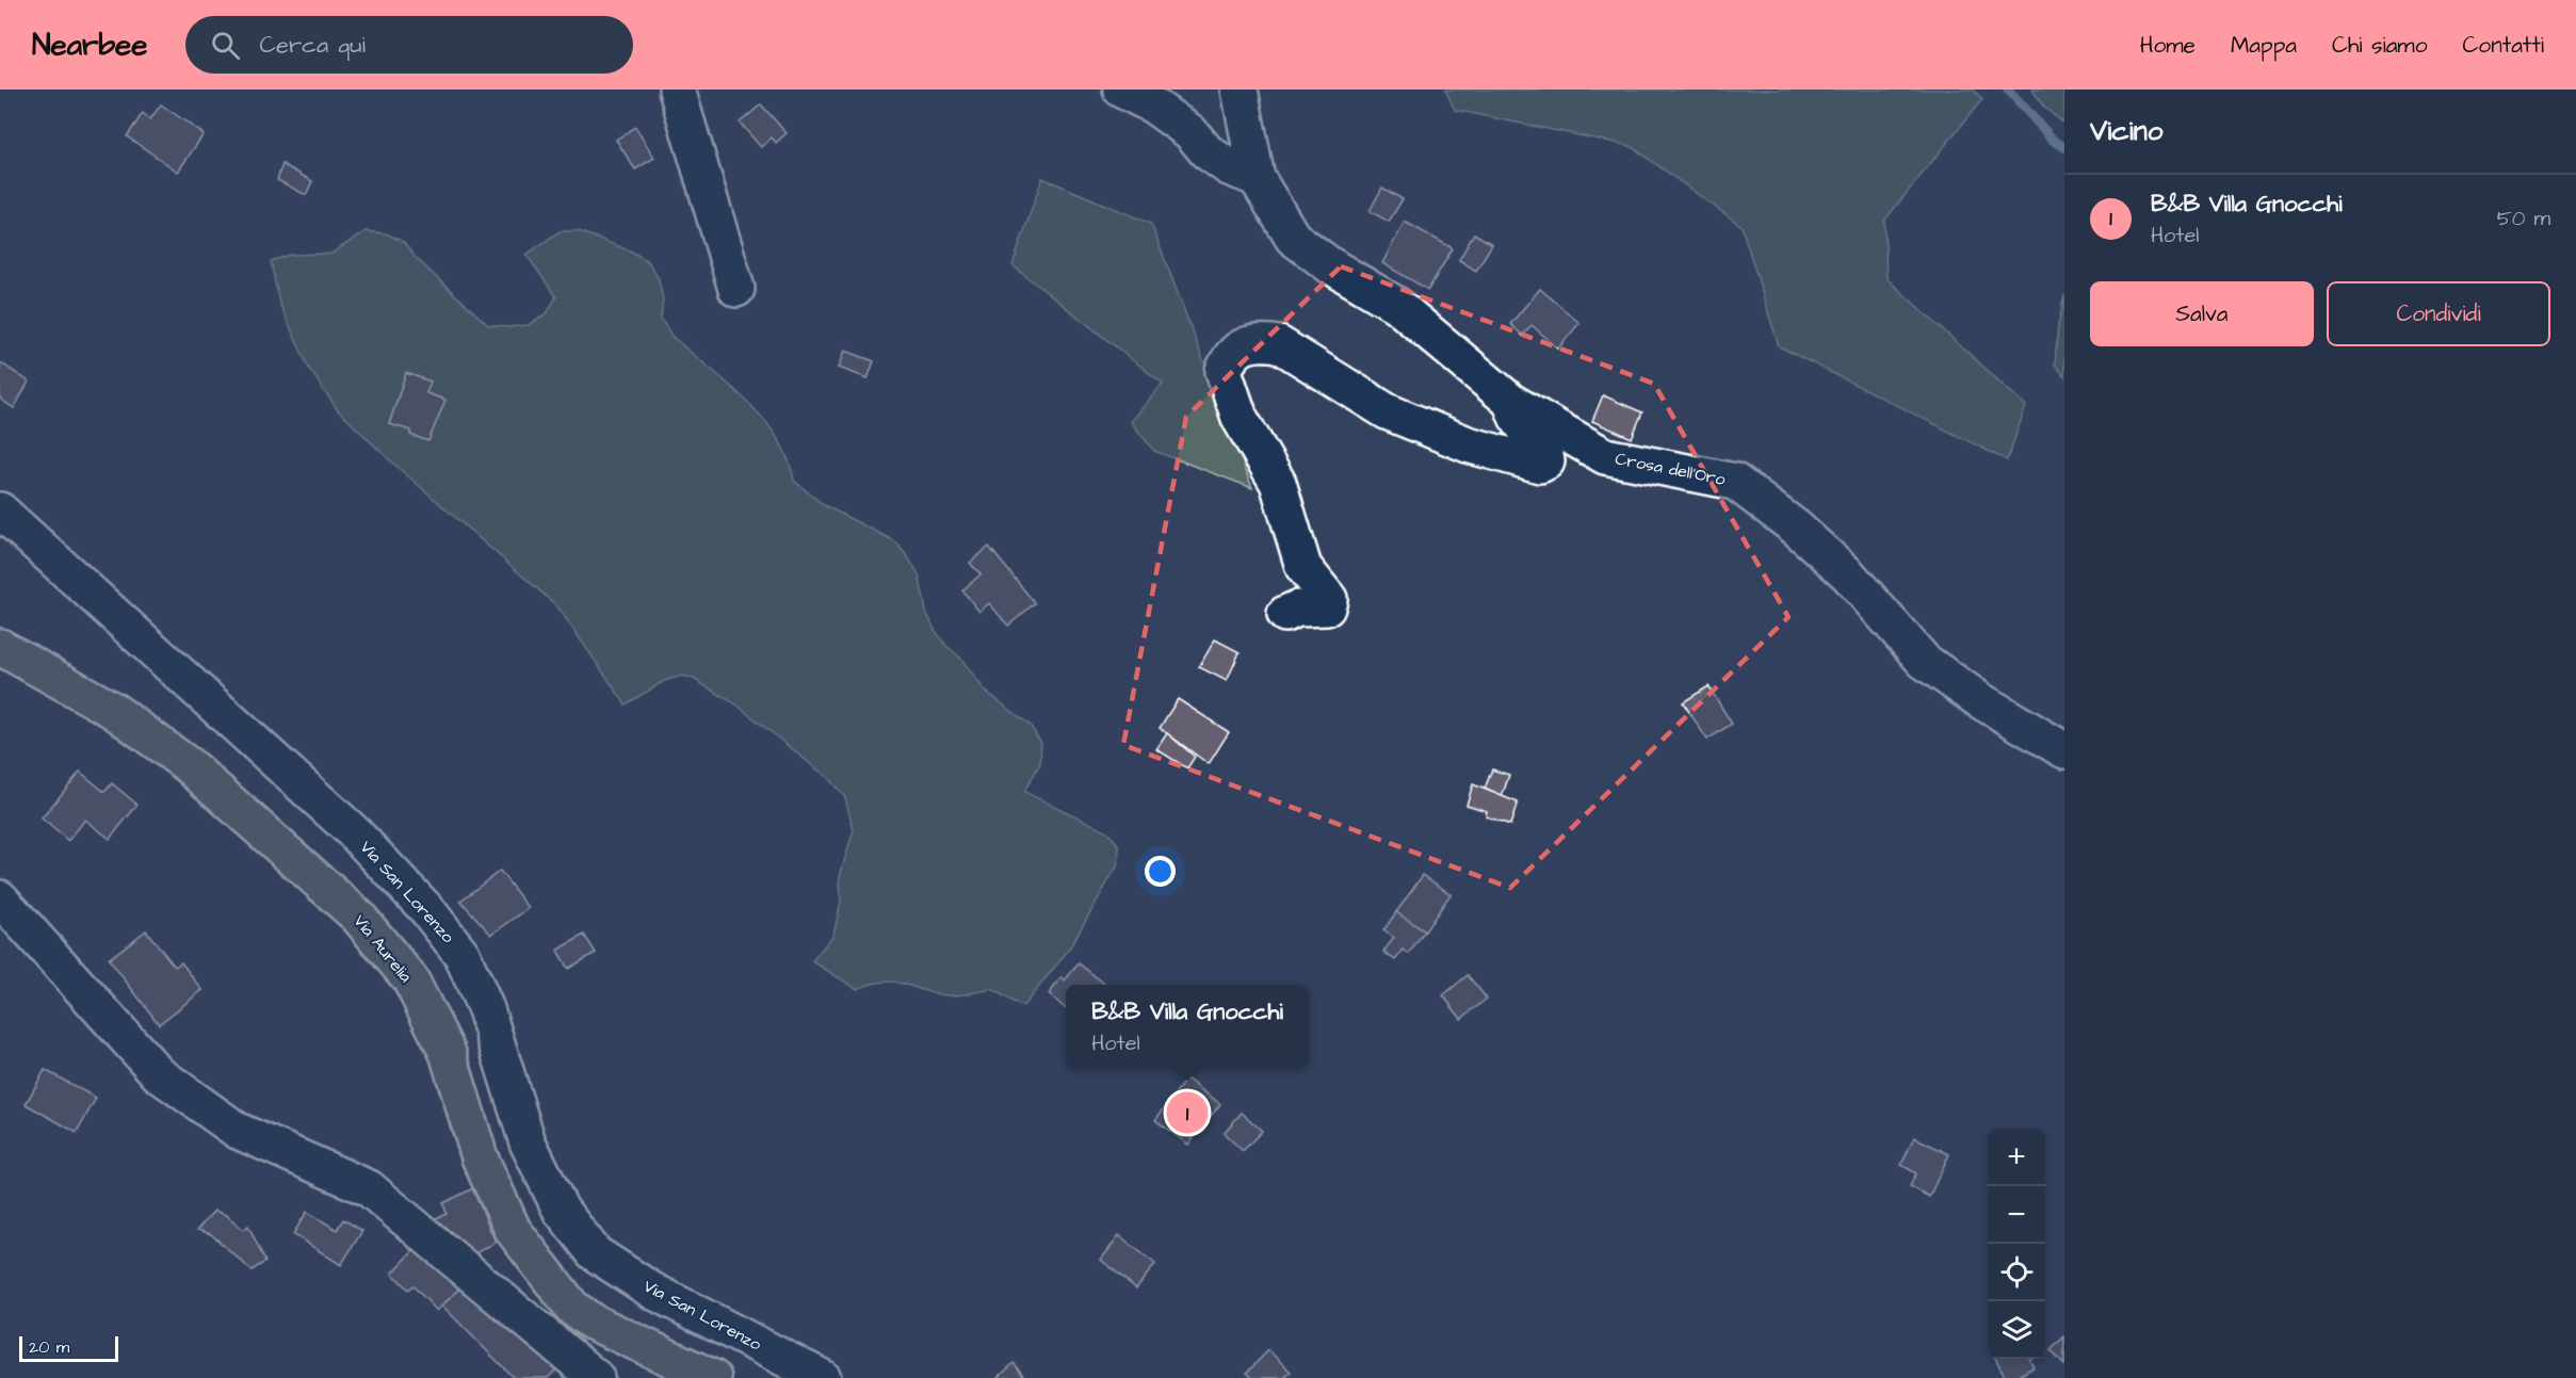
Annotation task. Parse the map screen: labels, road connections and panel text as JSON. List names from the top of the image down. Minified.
{"streets":{"main road":["Via Aurelia"],"street":["Crosa dell'Oro","Via San Lorenzo"]},"scale_bar":"20 m","page":{"header":"Nearbee","search":"Cerca qui","nav":["Home","Mappa","Chi siamo","Contatti"],"heading":"Vicino","list":[{"mark":"1","name":"B&B Villa Gnocchi","note":"Hotel","value":"50 m"}],"buttons":["Salva","Condividi"],"popup":["B&B Villa Gnocchi","Hotel"],"pins":"1","map_buttons":["+","−"],"scale":"20 m"}}
